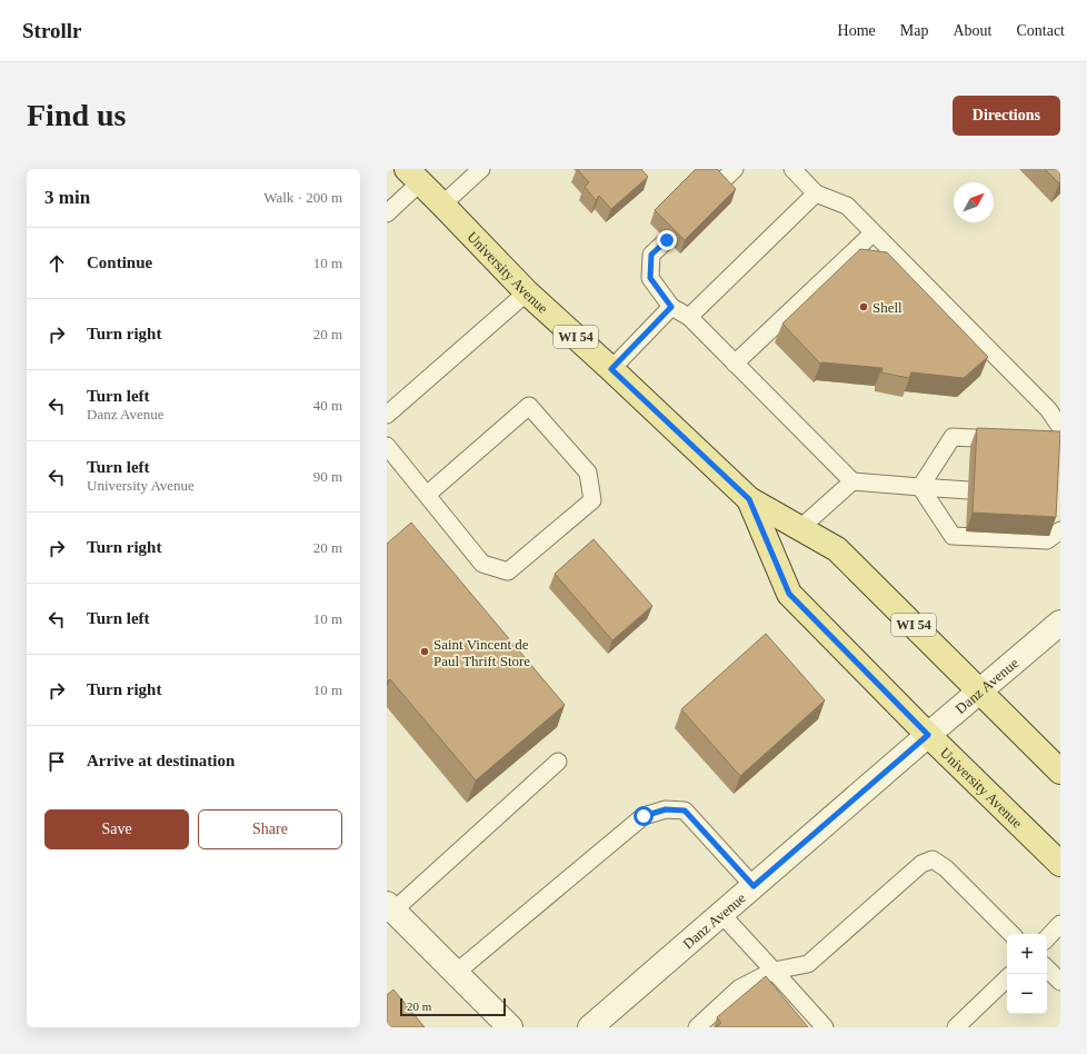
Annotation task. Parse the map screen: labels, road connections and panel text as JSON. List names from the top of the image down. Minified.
{"streets":{"main road":["University Avenue","WI 54"],"street":["Danz Avenue"]},"crossings":[["University Avenue","Danz Avenue"]],"places":["Shell","Saint Vincent de Paul Thrift Store"],"scale_bar":"20 m","north":"top right","page":{"header":"Strollr","nav":["Home","Map","About","Contact"],"buttons":["Directions",["Save","Share"]],"title":"Find us","heading":["3 min","Walk · 200 m"],"list":[["Continue","10 m"],["Turn right","20 m"],["Turn left","Danz Avenue","40 m"],["Turn left","University Avenue","90 m"],["Turn right","20 m"],["Turn left","10 m"],["Turn right","10 m"],"Arrive at destination"],"map_buttons":["+","−"],"scale":"20 m"}}
